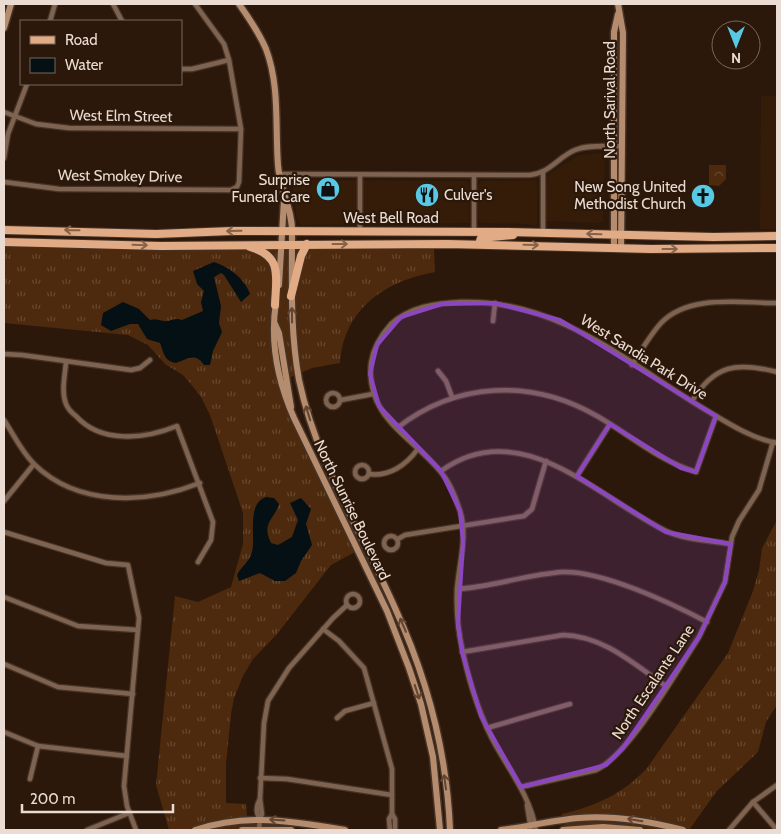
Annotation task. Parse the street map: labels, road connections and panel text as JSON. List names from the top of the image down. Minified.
{"streets":{"main road":["West Bell Road"],"street":["North Sarival Road","West Elm Street","West Smokey Drive","West Sandia Park Drive","North Sunrise Boulevard","North Escalante Lane"]},"crossings":[["North Sarival Road","West Bell Road"],["West Elm Street","West Smokey Drive"],["West Bell Road","North Sunrise Boulevard"],["West Sandia Park Drive","North Escalante Lane"]],"places":{"shop":["Surprise Funeral Care"],"restaurant":["Culver's"],"church":["New Song United Methodist Church"]},"legend":["Road","Water"],"scale_bar":"200 m","north":"bottom"}
